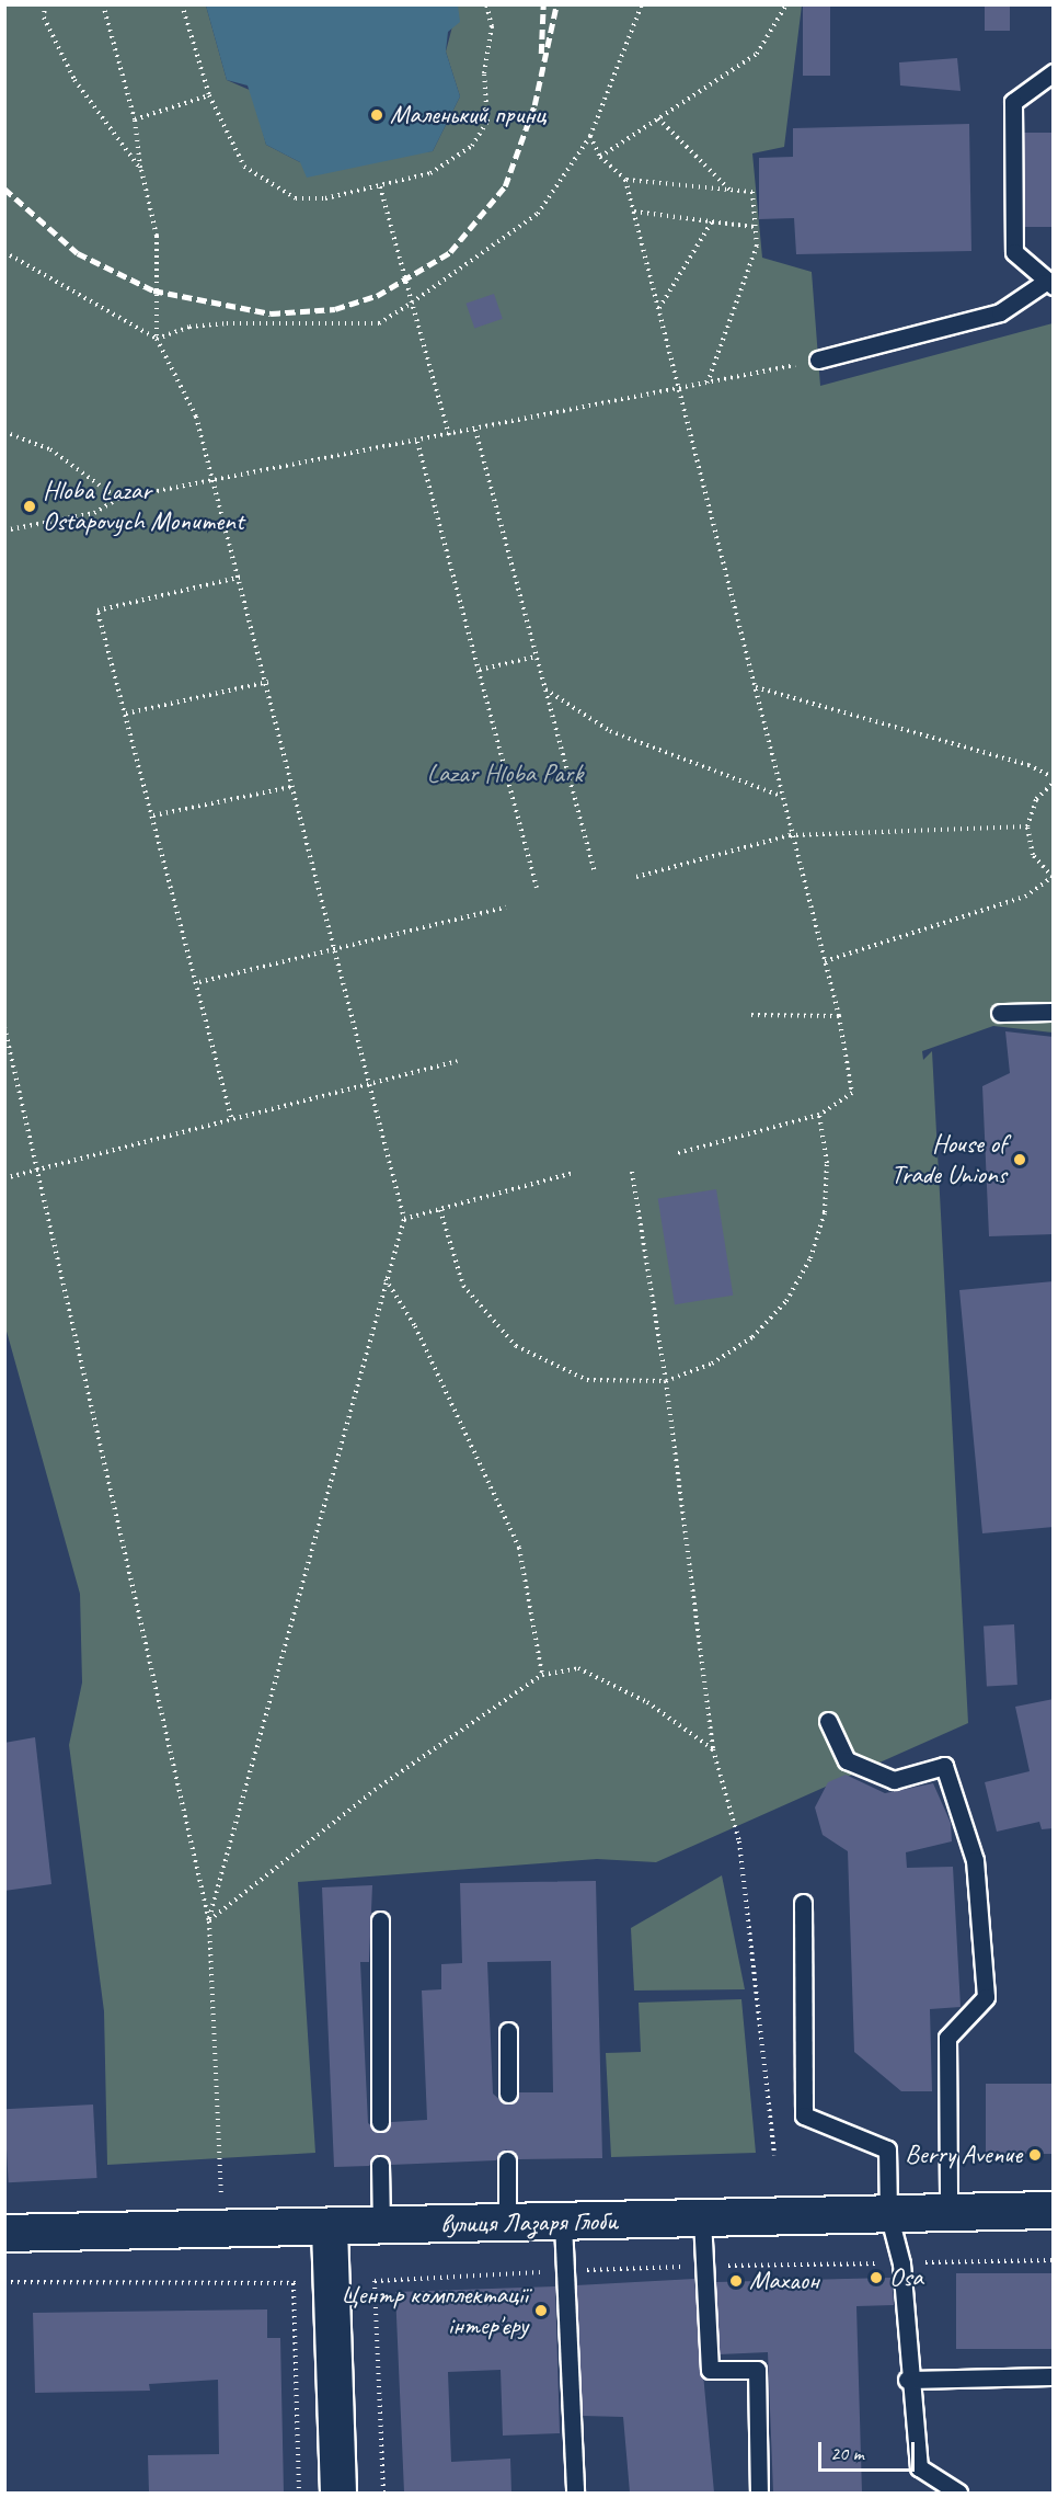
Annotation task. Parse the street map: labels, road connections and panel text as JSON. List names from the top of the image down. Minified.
{"streets":{"main road":["вулиця Лазаря Глоби"]},"parks":["Lazar Hloba Park"],"places":["Маленький принц","Hloba Lazar Ostapovych Monument","House of Trade Unions","Berry Avenue","Osa","Махаон","Центр комплектації інтер'єру"],"scale_bar":"20 m"}
